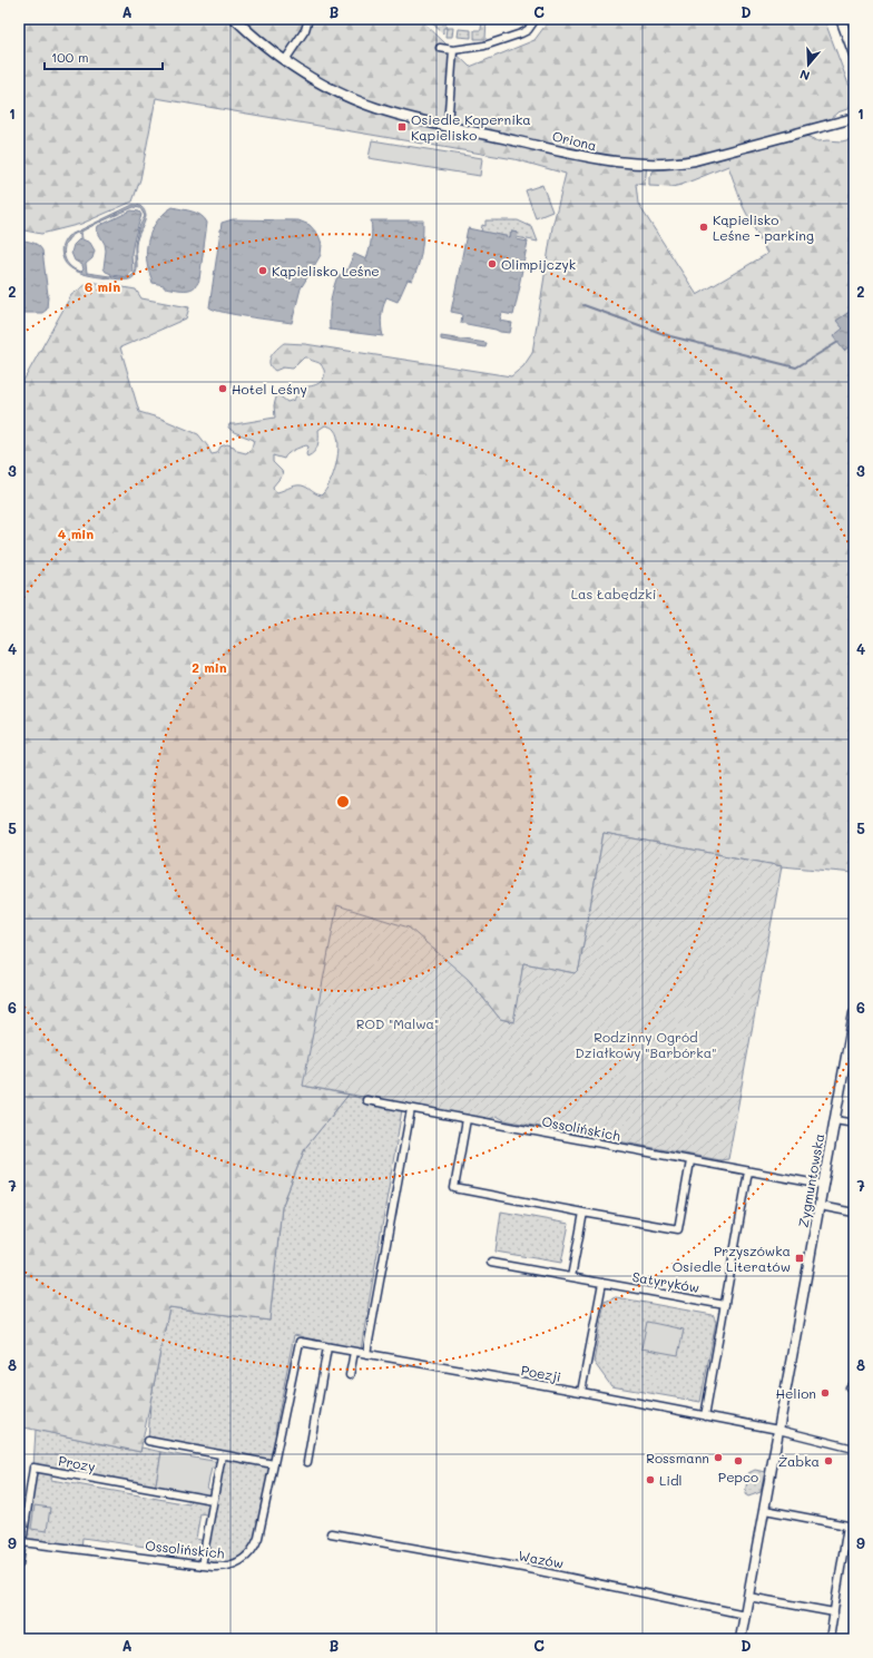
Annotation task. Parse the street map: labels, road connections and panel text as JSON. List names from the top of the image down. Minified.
{"streets":{"street":["Oriona","Ossolińskich","Zygmuntowska","Satyryków","Poezji","Prozy","Wazów"]},"crossings":[["Ossolińskich","Zygmuntowska"],["Ossolińskich","Poezji"],["Ossolińskich","Prozy"],["Zygmuntowska","Poezji"],["Zygmuntowska","Wazów"]],"parks":["Las Łabędzki","ROD \"Malwa\"","Rodzinny Ogród Działkowy \"Barbórka\""],"places":{"transit":["Osiedle Kopernika Kąpielisko","Przyszówka Osiedle Literatów"],"other":["Kąpielisko Leśne - parking","Olimpijczyk","Kąpielisko Leśne","Hotel Leśny","Helion","Rossmann","Pepco","Żabka","Lidl"]},"scale_bar":"100 m","north":"bottom","grid":{"columns":["A","B","C","D"],"rows":["1","2","3","4","5","6","7","8","9"]},"rings":["6 min","4 min","2 min"]}
